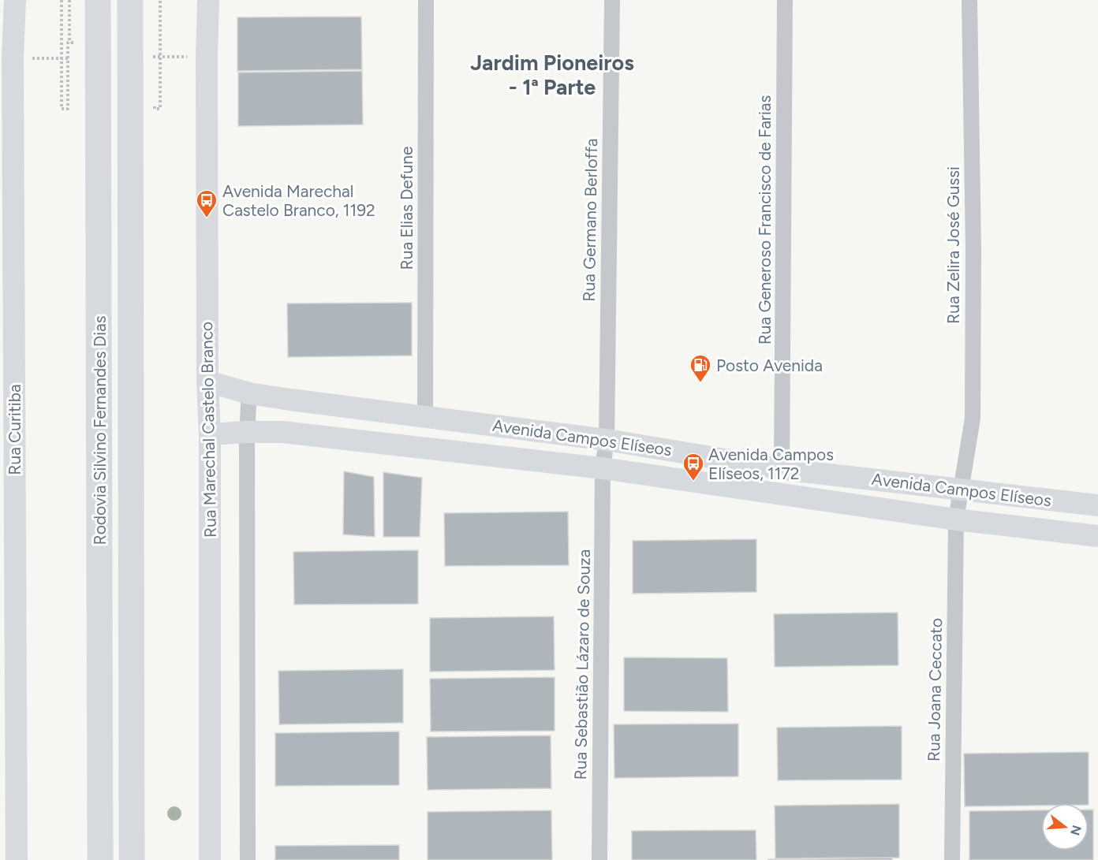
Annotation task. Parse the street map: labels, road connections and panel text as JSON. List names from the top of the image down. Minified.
{"streets":{"highway":["Rodovia Silvino Fernandes Dias"],"street":["Rua Elias Defune","Rua Germano Berloffa","Rua Generoso Francisco de Farias","Rua Zelira José Gussi","Rua Curitiba","Rua Marechal Castelo Branco","Avenida Campos Elíseos","Rua Sebastião Lázaro de Souza","Rua Joana Ceccato"]},"crossings":[["Rua Elias Defune","Avenida Campos Elíseos"],["Rua Germano Berloffa","Avenida Campos Elíseos"],["Rua Germano Berloffa","Rua Sebastião Lázaro de Souza"],["Rua Generoso Francisco de Farias","Avenida Campos Elíseos"],["Rua Zelira José Gussi","Avenida Campos Elíseos"],["Rua Zelira José Gussi","Rua Joana Ceccato"],["Rua Marechal Castelo Branco","Avenida Campos Elíseos"],["Avenida Campos Elíseos","Rua Sebastião Lázaro de Souza"],["Avenida Campos Elíseos","Rua Joana Ceccato"]],"districts":["Jardim Pioneiros - 1ª Parte"],"places":{"bus stop":["Avenida Marechal Castelo Branco, 1192","Avenida Campos Elíseos, 1172"],"fuel station":["Posto Avenida"]},"north":"right"}
